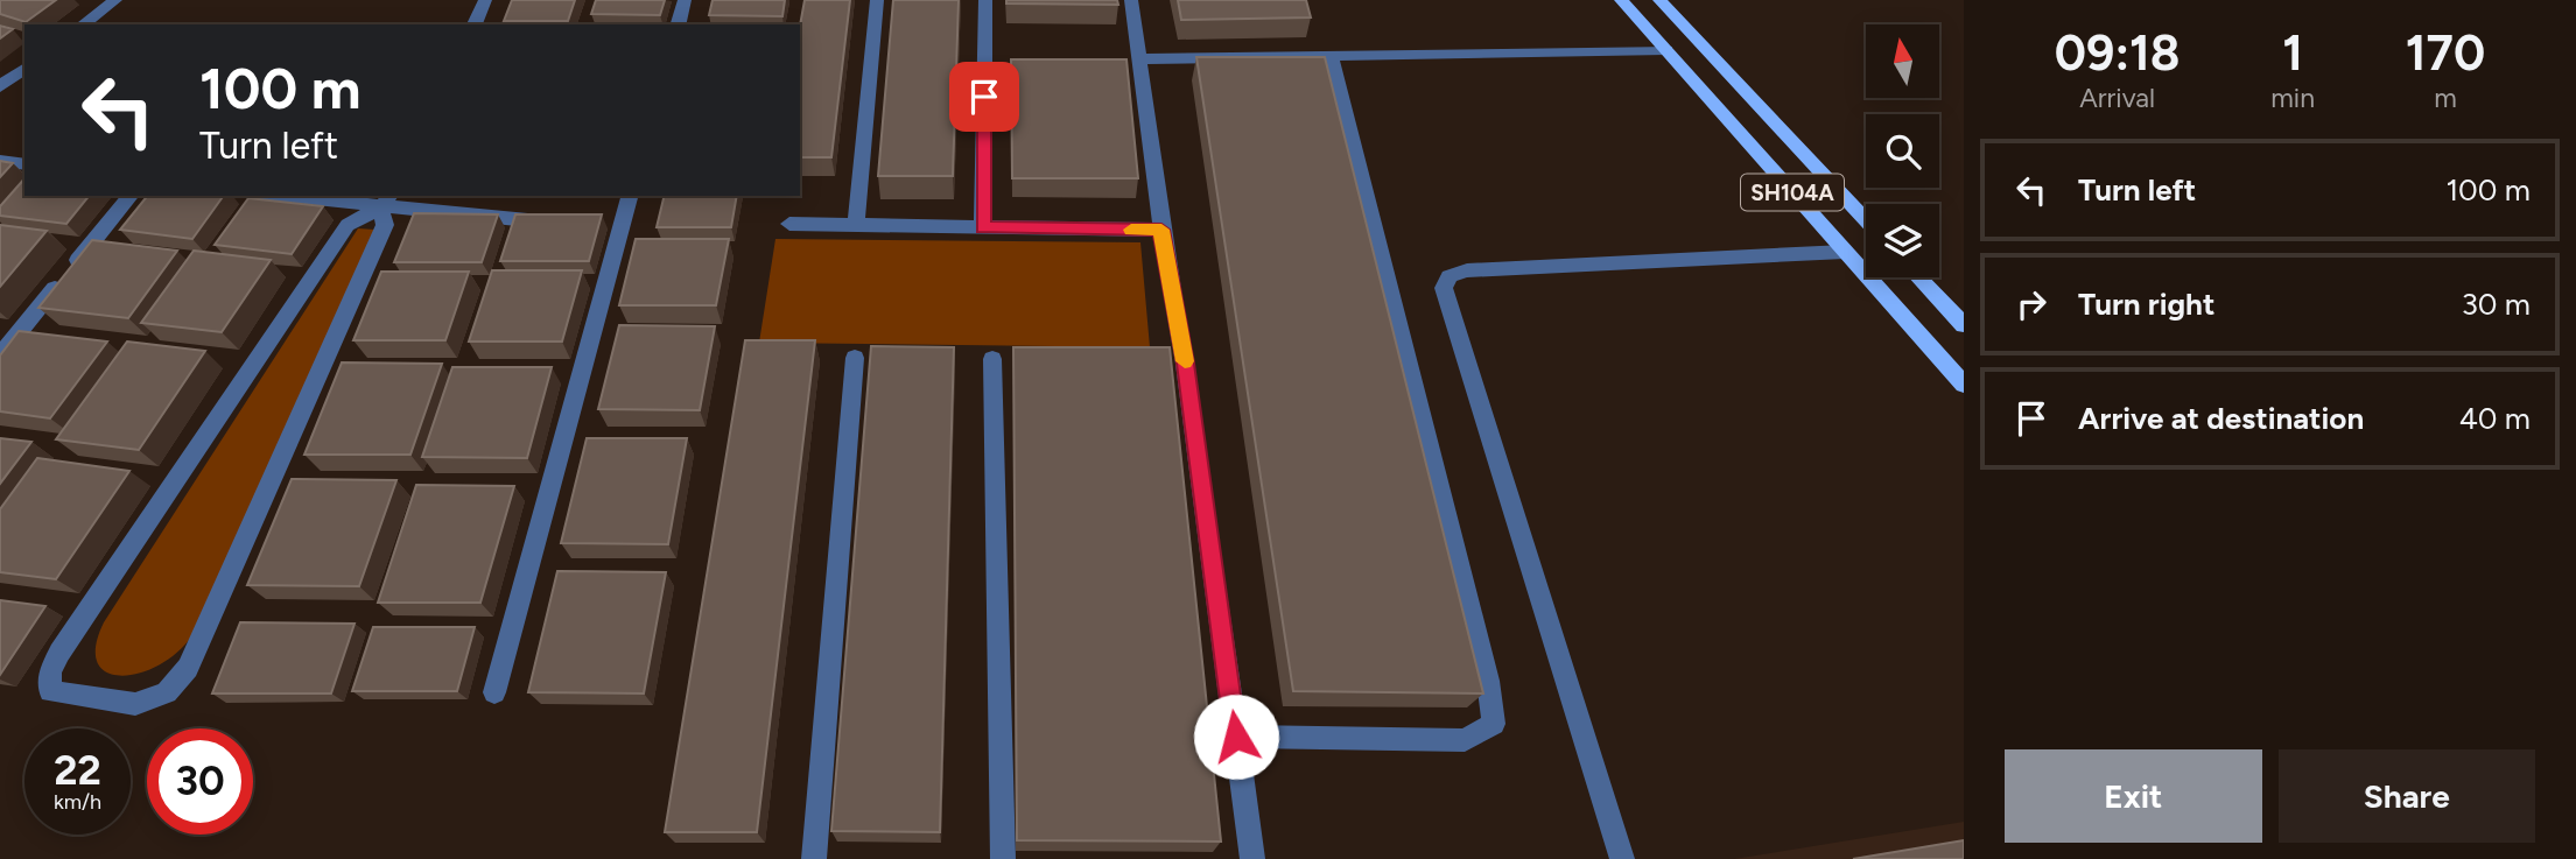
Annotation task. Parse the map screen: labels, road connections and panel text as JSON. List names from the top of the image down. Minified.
{"streets":{"main road":["SH104A"]},"north":"top","page":{"eta":["09:18","Arrival","1","min","170","m"],"turn":["100 m","Turn left"],"list":[{"name":"Turn left","value":"100 m"},{"name":"Turn right","value":"30 m"},{"name":"Arrive at destination","value":"40 m"}],"speed":"22 km/h","limit":"30","buttons":["Exit","Share"]}}
